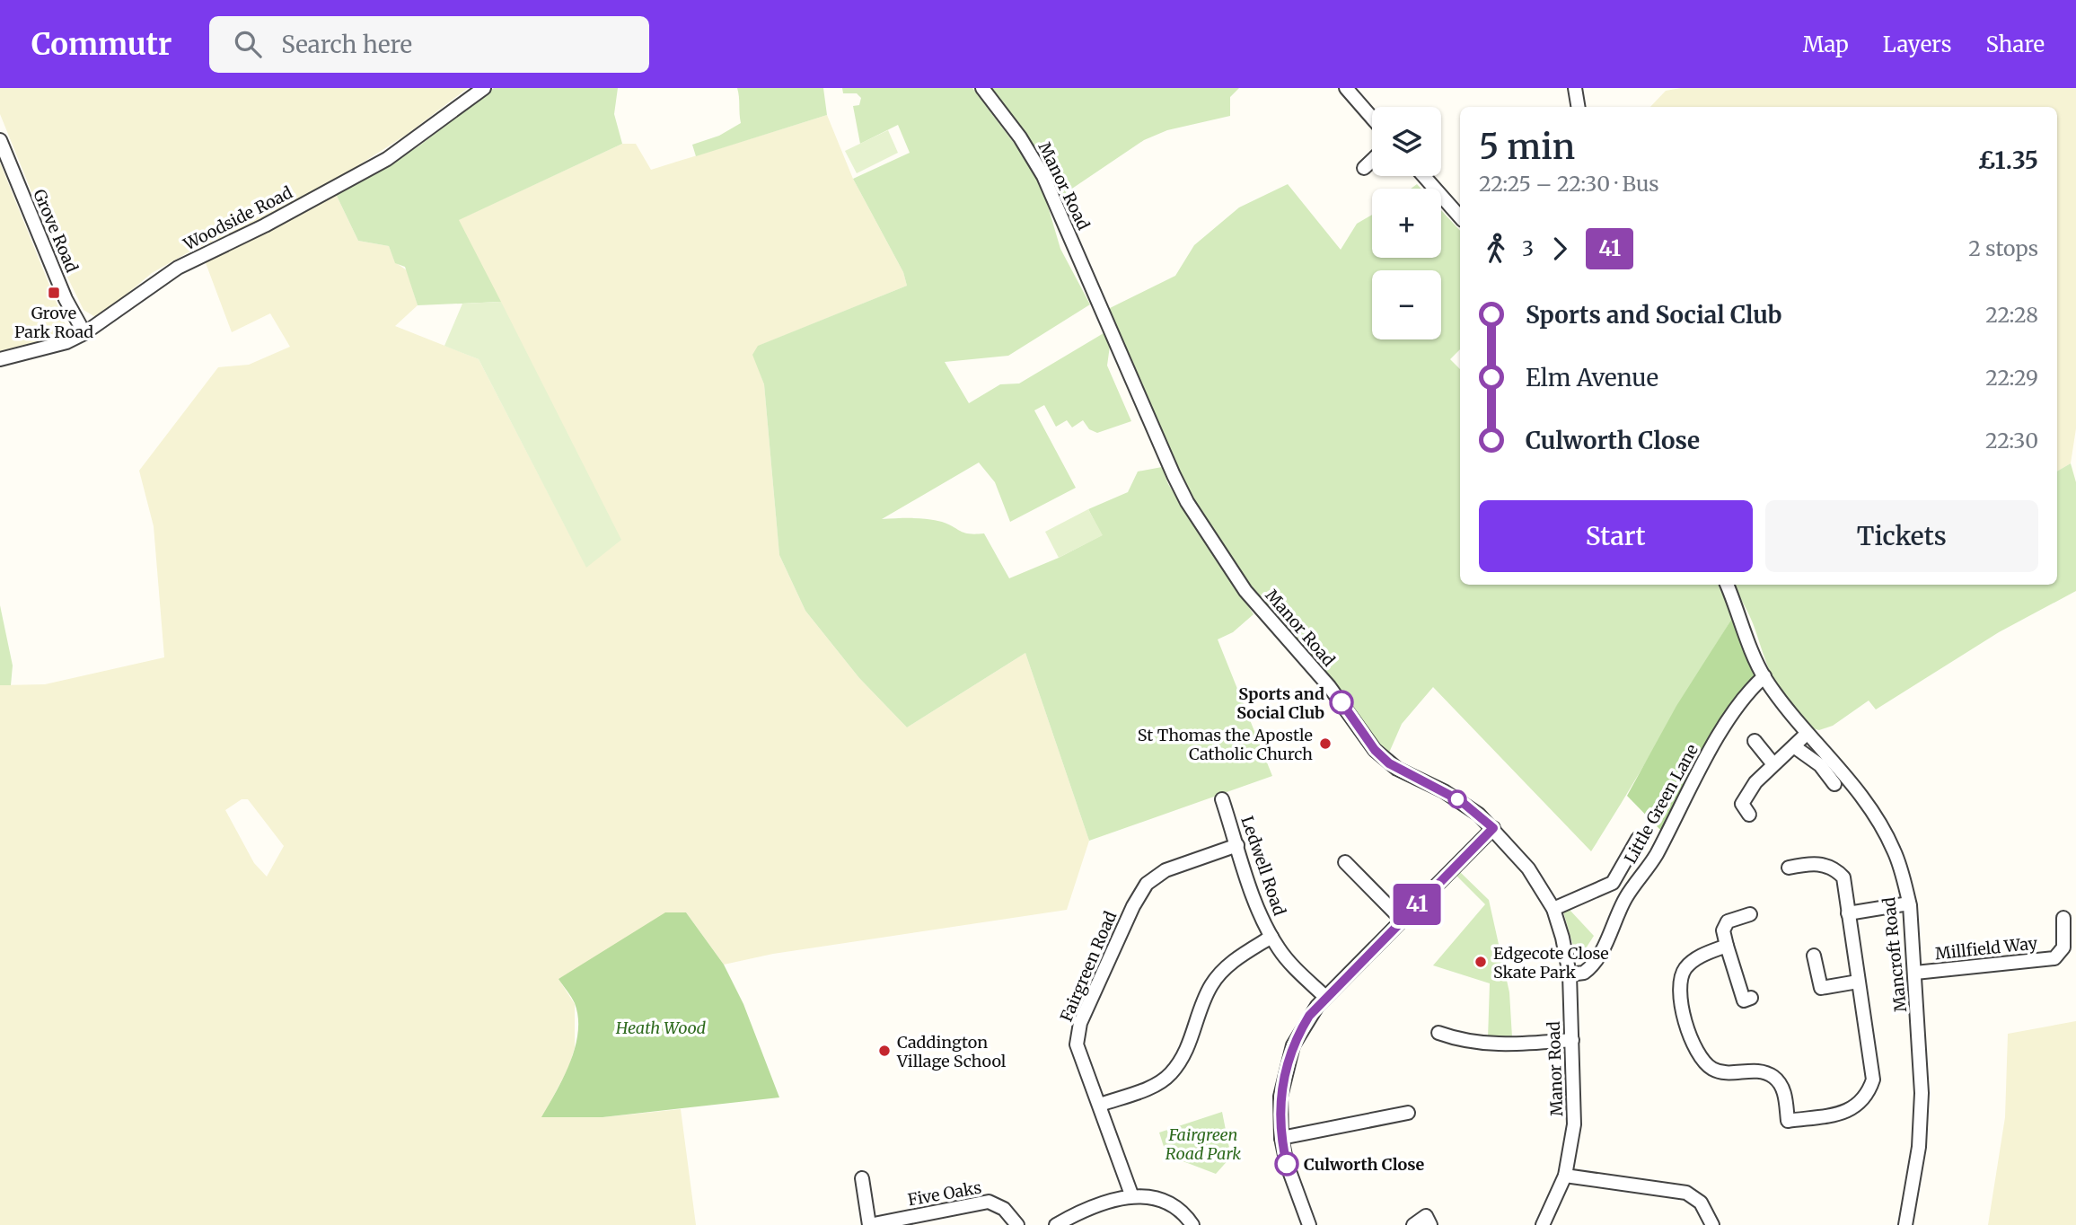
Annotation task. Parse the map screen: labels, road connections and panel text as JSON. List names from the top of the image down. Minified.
{"streets":{"street":["Manor Road","Woodside Road","Grove Road","Little Green Lane","Ledwell Road","Millfield Way","Mancroft Road","Fairgreen Road","Five Oaks"]},"crossings":[["Manor Road","Little Green Lane"],["Woodside Road","Grove Road"],["Little Green Lane","Mancroft Road"],["Ledwell Road","Fairgreen Road"],["Millfield Way","Mancroft Road"]],"parks":["Heath Wood","Fairgreen Road Park"],"places":{"transit":["Grove Park Road"],"other":["Sports and Social Club","St Thomas the Apostle Catholic Church","Edgecote Close Skate Park","Caddington Village School","Culworth Close"]},"lines":["bus line 41"],"page":{"header":"Commutr","search":"Search here","nav":["Map","Layers","Share"],"on_map":"41","map_buttons":["+","−"],"heading":["5 min","22:25 – 22:30 · Bus","£1.35"],"legs":["3","41","2 stops"],"list":[{"name":"Sports and Social Club","value":"22:28"},{"name":"Elm Avenue","value":"22:29"},{"name":"Culworth Close","value":"22:30"}],"buttons":["Start","Tickets"]}}
